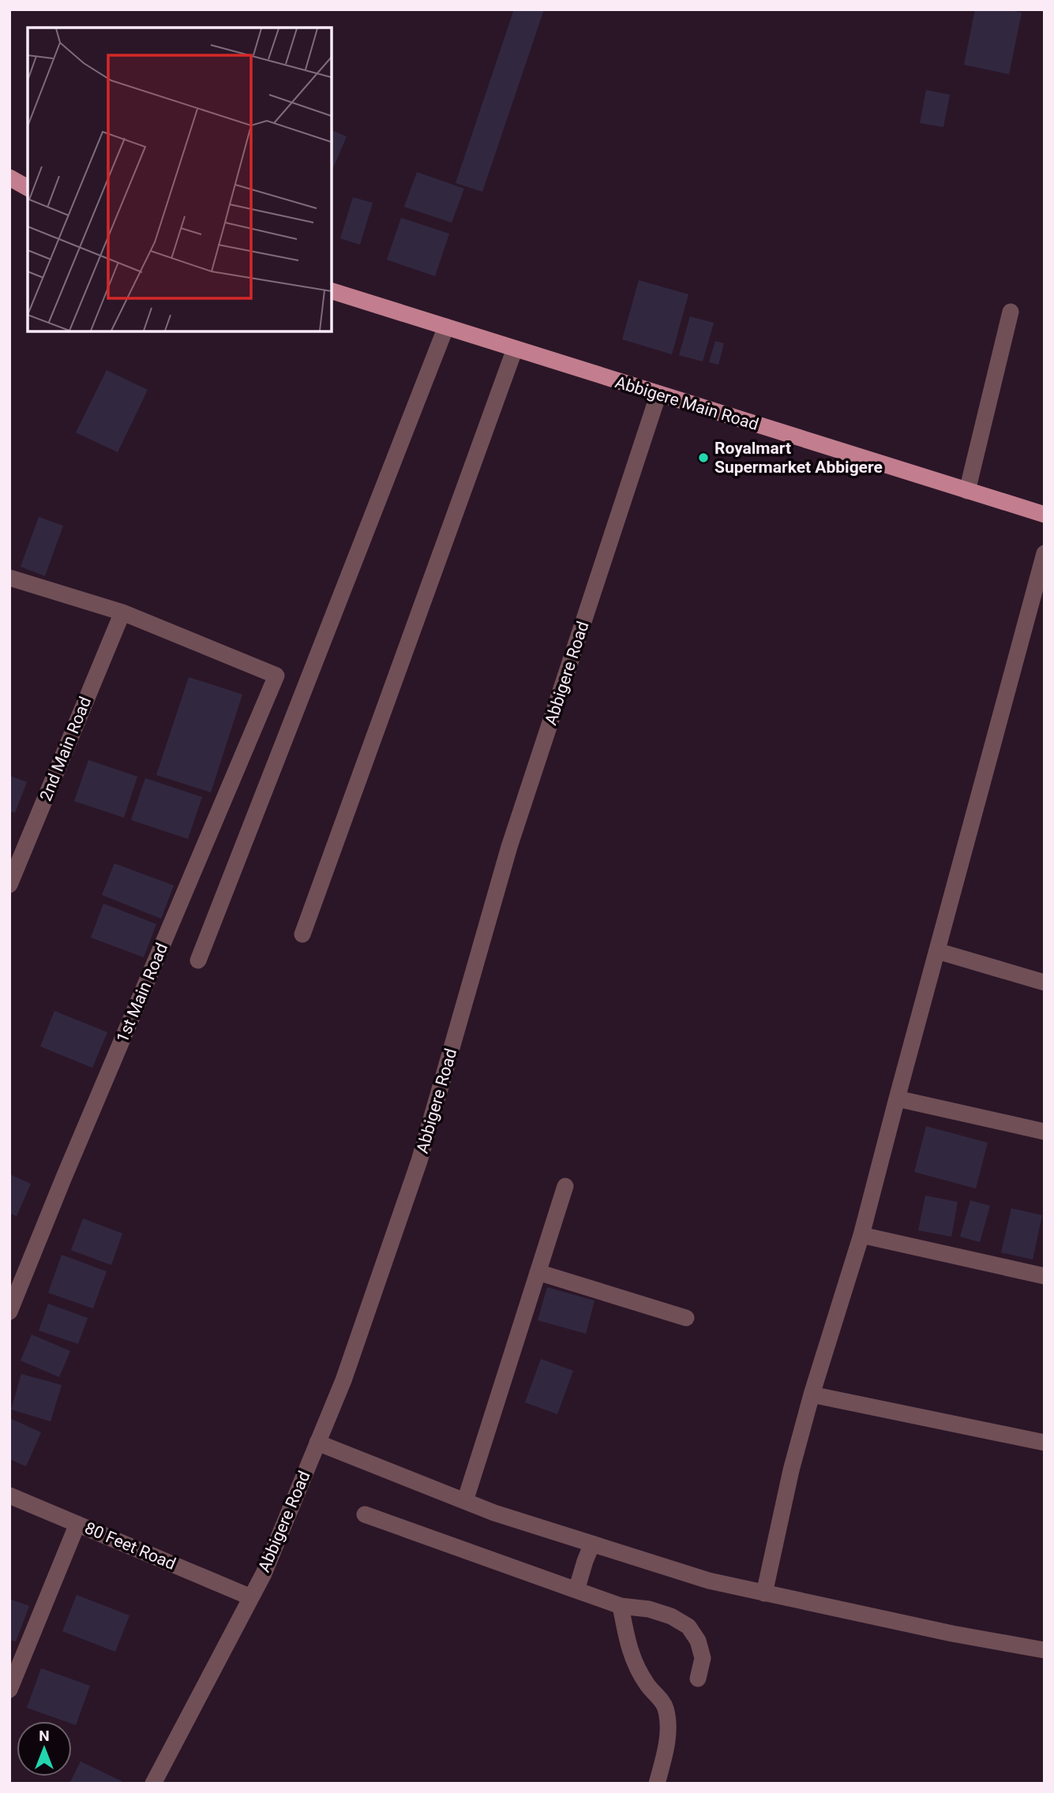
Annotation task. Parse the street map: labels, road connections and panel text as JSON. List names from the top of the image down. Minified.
{"streets":{"main road":["Abbigere Main Road"],"street":["Abbigere Road","2nd Main Road","1st Main Road","80 Feet Road"]},"crossings":[["Abbigere Main Road","Abbigere Road"],["Abbigere Road","80 Feet Road"],["2nd Main Road","1st Main Road"]],"places":["Royalmart Supermarket Abbigere"],"north":"top"}
